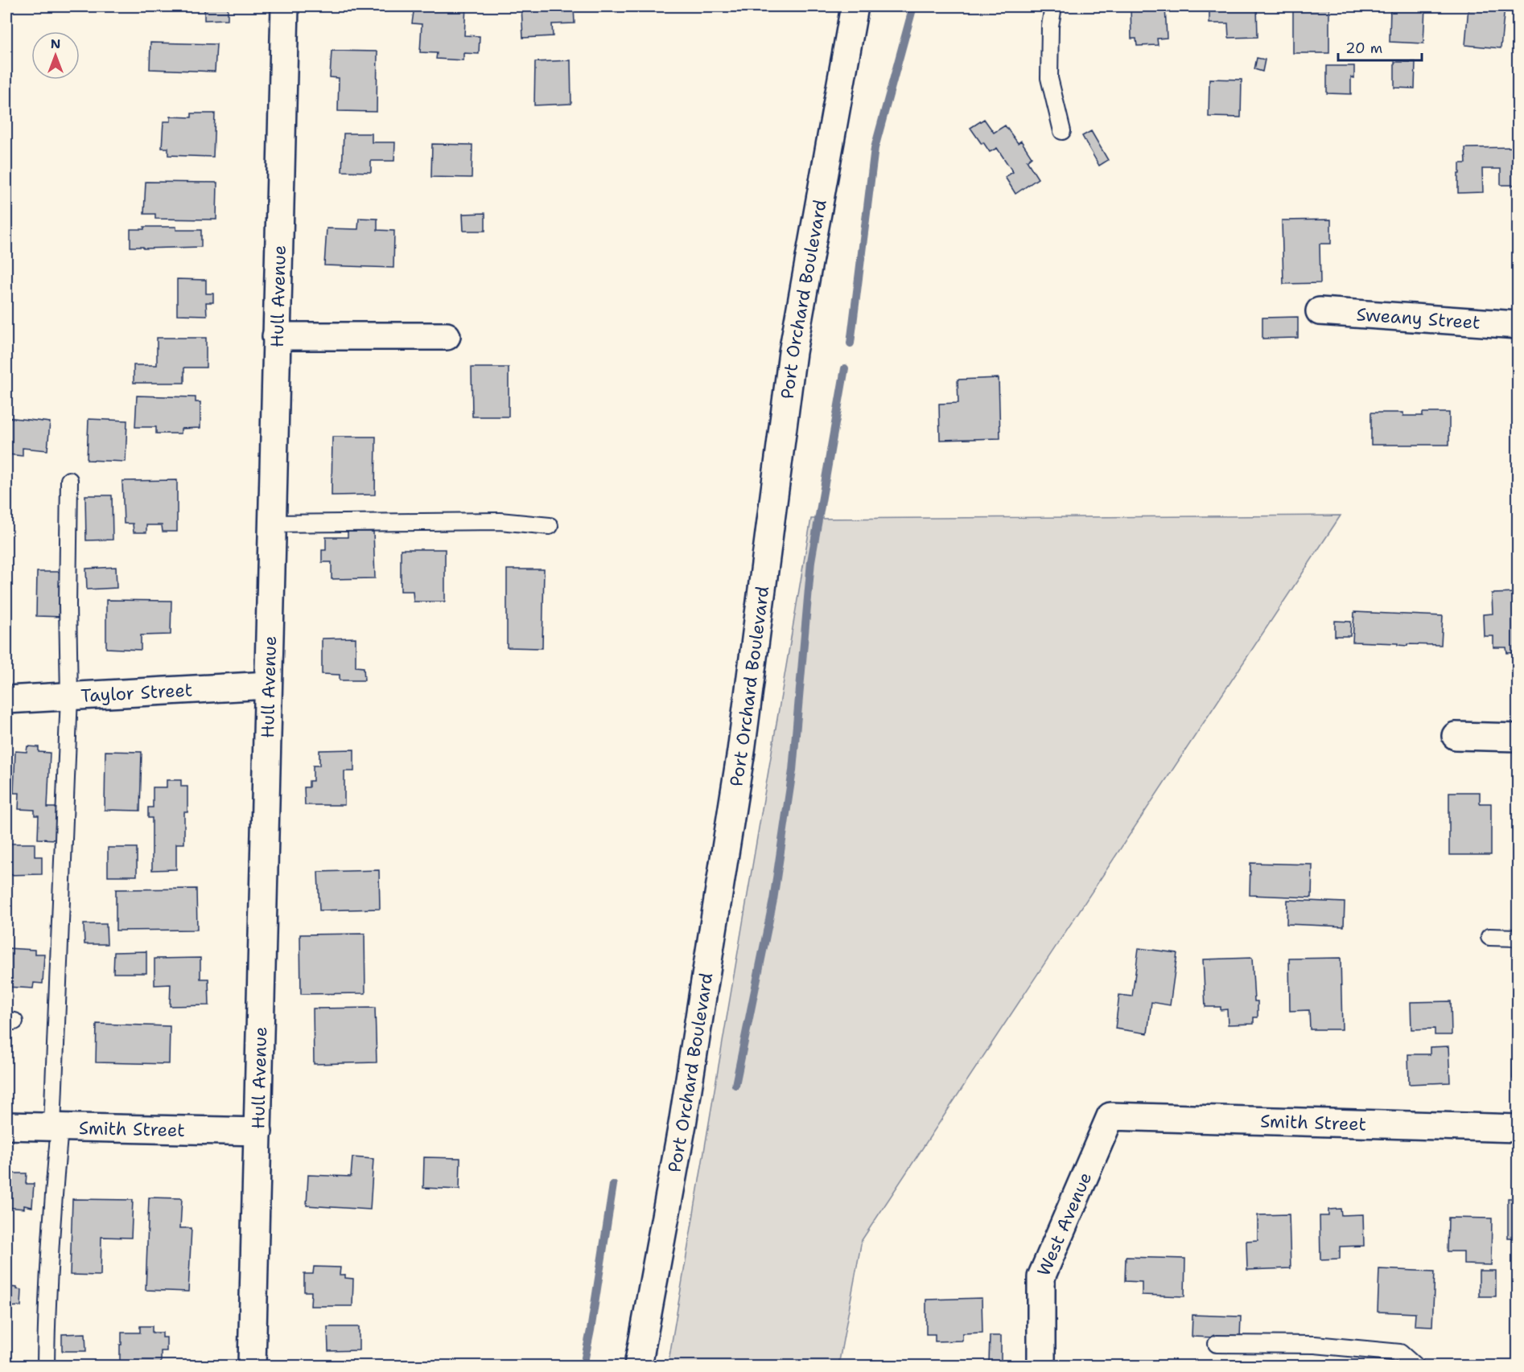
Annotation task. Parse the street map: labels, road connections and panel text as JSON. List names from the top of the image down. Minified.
{"streets":{"street":["Hull Avenue","Port Orchard Boulevard","Sweany Street","Taylor Street","Smith Street","West Avenue"]},"crossings":[["Hull Avenue","Taylor Street"],["Hull Avenue","Smith Street"],["Smith Street","West Avenue"]],"scale_bar":"20 m","north":"top"}
